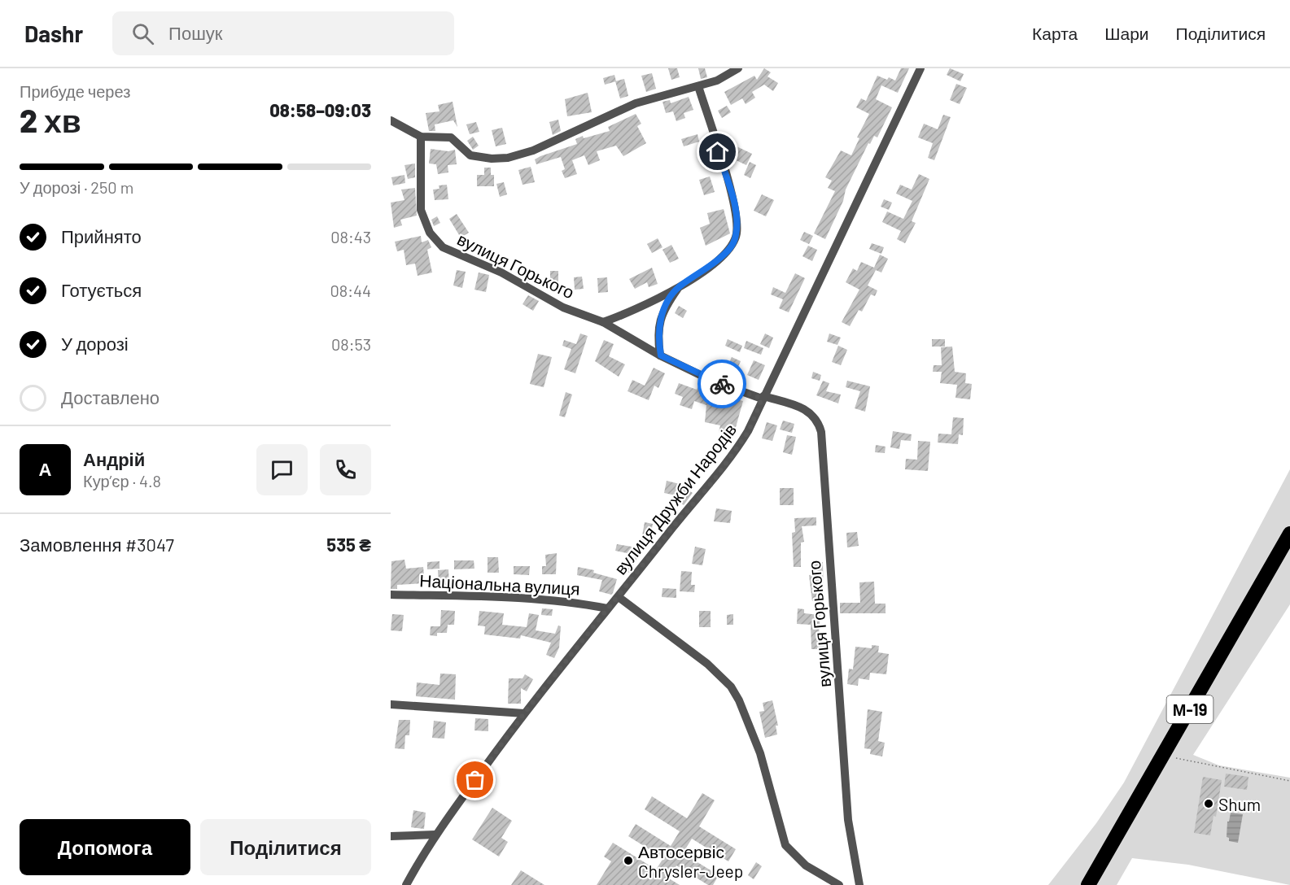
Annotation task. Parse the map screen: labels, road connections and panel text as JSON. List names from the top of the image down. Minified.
{"streets":{"highway":["М-19"],"street":["вулиця Горького","вулиця Дружби Народів","Національна вулиця"]},"crossings":[["вулиця Горького","вулиця Дружби Народів"],["вулиця Дружби Народів","Національна вулиця"]],"places":["Shum","Автосервіс Chrysler-Jeep"],"page":{"header":"Dashr","search":"Пошук","nav":["Карта","Шари","Поділитися"],"heading":["2 хв","Прибуде через","08:58–09:03"],"panel":["Андрій","Кур’єр · 4.8","Замовлення #3047","535 ₴"],"bar":"У дорозі · 250 m","list":[["Прийнято","08:43"],["Готується","08:44"],["У дорозі","08:53"],"Доставлено"],"round":"А","buttons":["Допомога","Поділитися"]}}
